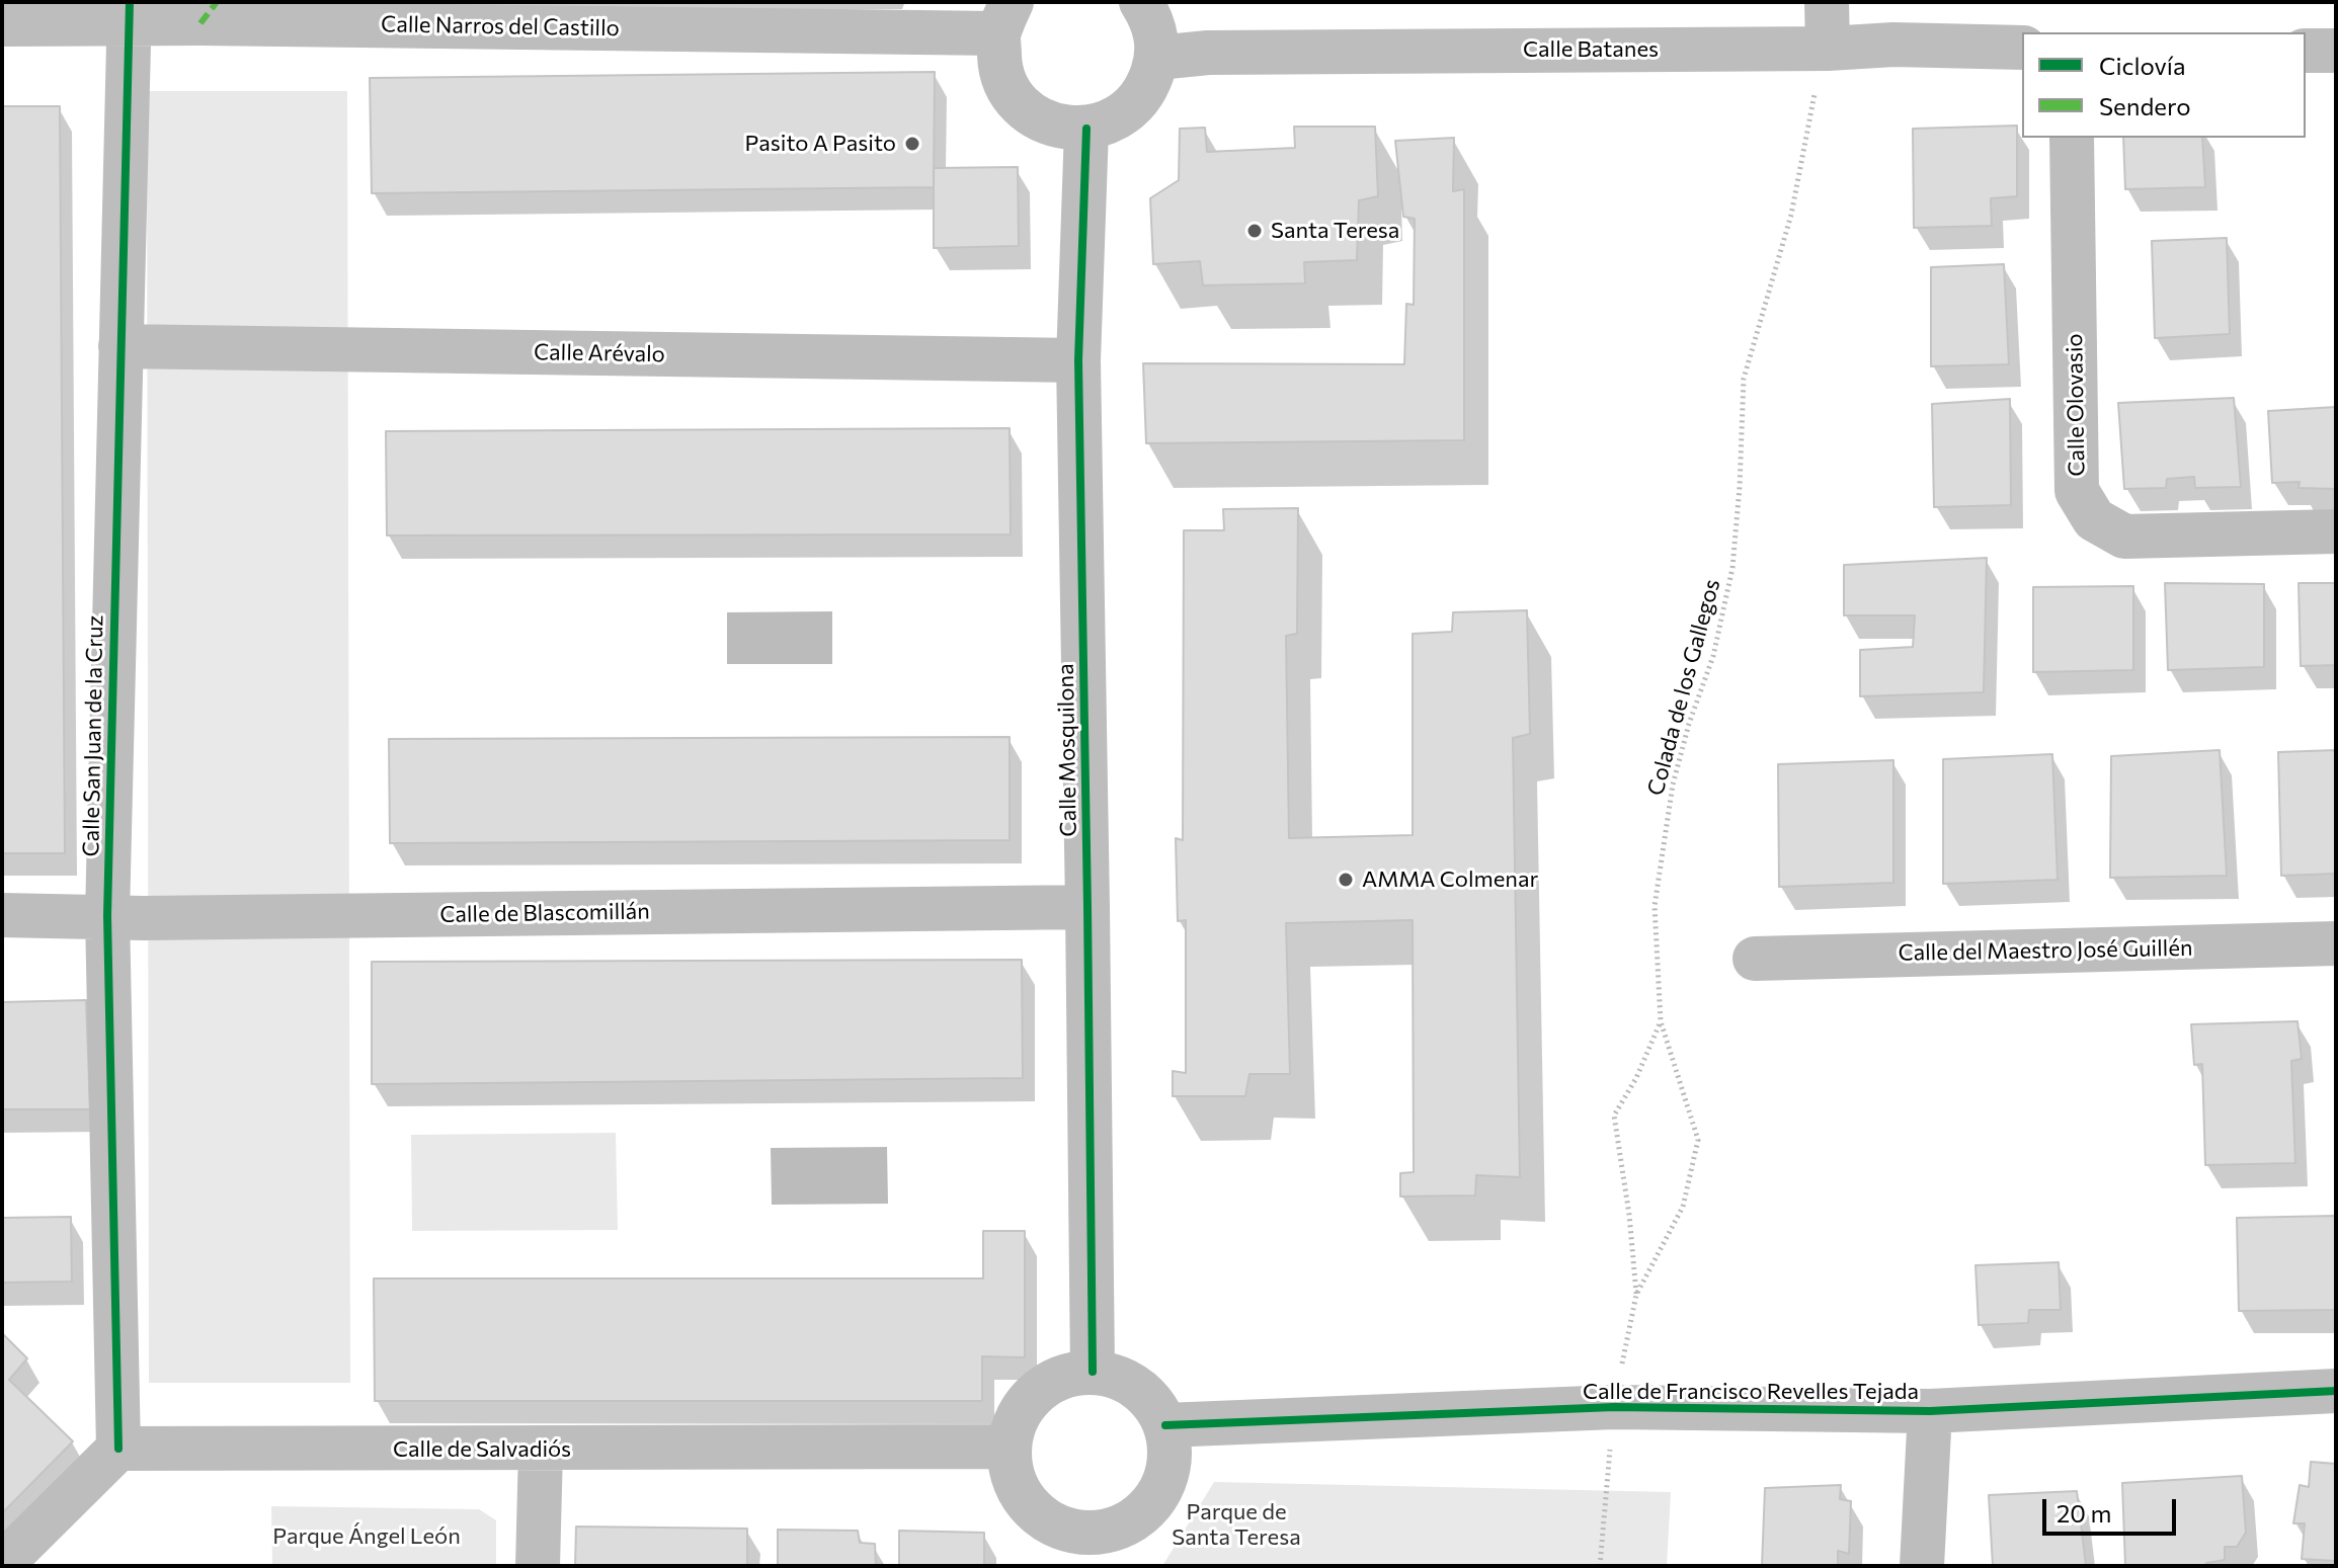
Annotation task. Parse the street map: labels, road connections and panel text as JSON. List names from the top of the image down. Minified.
{"streets":{"street":["Calle Narros del Castillo","Calle Batanes","Calle Arévalo","Calle Olovasio","Calle San Juan de la Cruz","Calle Mosquilona","Calle de Blascomillán","Calle del Maestro José Guillén","Calle de Francisco Revelles Tejada","Calle de Salvadiós"],"path":["Colada de los Gallegos"]},"crossings":[["Calle Narros del Castillo","Calle San Juan de la Cruz"],["Calle Batanes","Colada de los Gallegos"],["Calle Arévalo","Calle San Juan de la Cruz"],["Calle Arévalo","Calle Mosquilona"],["Colada de los Gallegos","Calle de Francisco Revelles Tejada"],["Calle San Juan de la Cruz","Calle de Blascomillán"],["Calle San Juan de la Cruz","Calle de Salvadiós"],["Calle Mosquilona","Calle de Blascomillán"],["Calle Mosquilona","Calle de Francisco Revelles Tejada"],["Calle Mosquilona","Calle de Salvadiós"],["Calle de Francisco Revelles Tejada","Calle de Salvadiós"]],"parks":["Parque de Santa Teresa","Parque Ángel León"],"places":["Pasito A Pasito","Santa Teresa","AMMA Colmenar"],"legend":["Ciclovía","Sendero"],"scale_bar":"20 m"}
